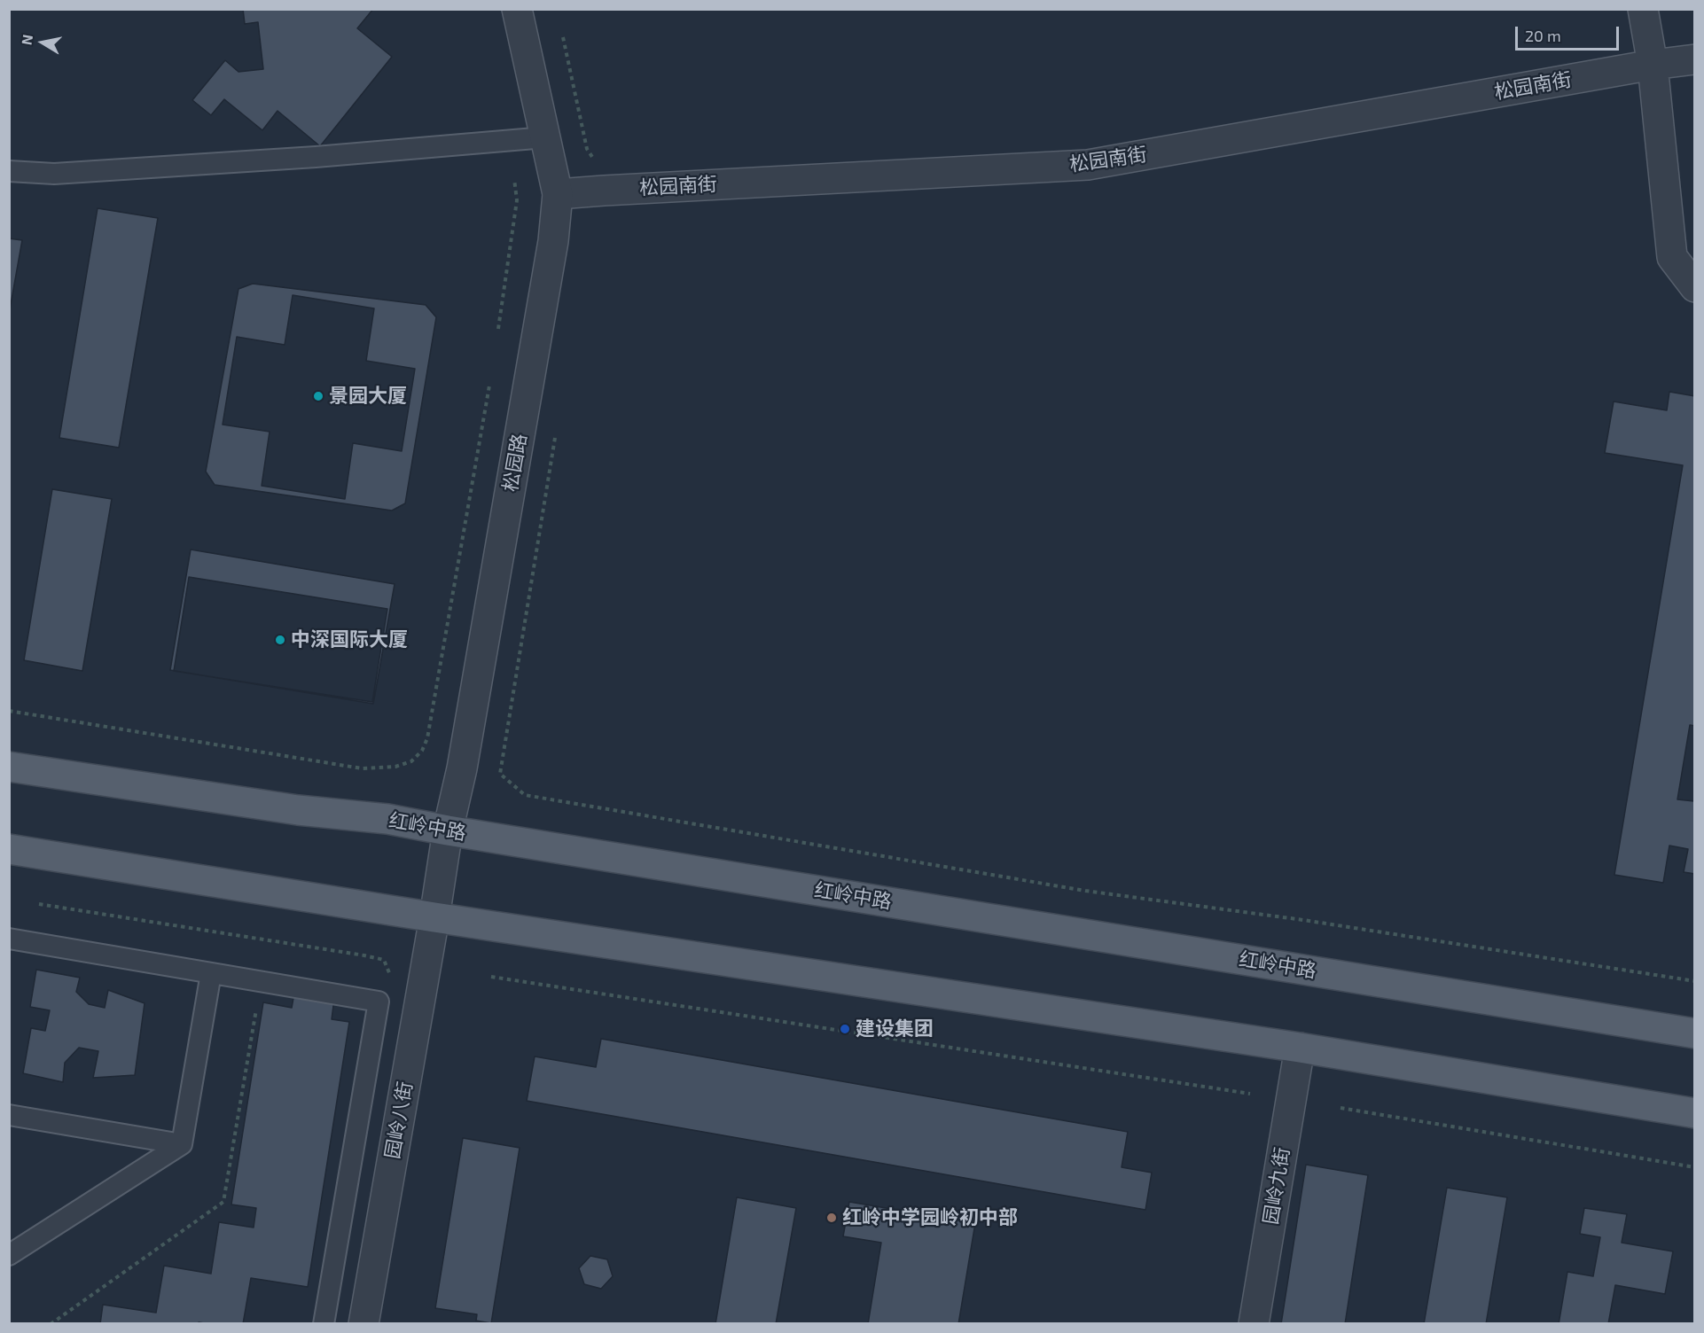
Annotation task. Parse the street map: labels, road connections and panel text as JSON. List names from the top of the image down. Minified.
{"streets":{"main road":["红岭中路"],"street":["松园南街","松园路","园岭八街","园岭九街"]},"crossings":[["松园南街","松园路"],["松园路","红岭中路"],["松园路","园岭八街"]],"places":["景园大厦","中深国际大厦","建设集团","红岭中学园岭初中部"],"scale_bar":"20 m","north":"left"}
